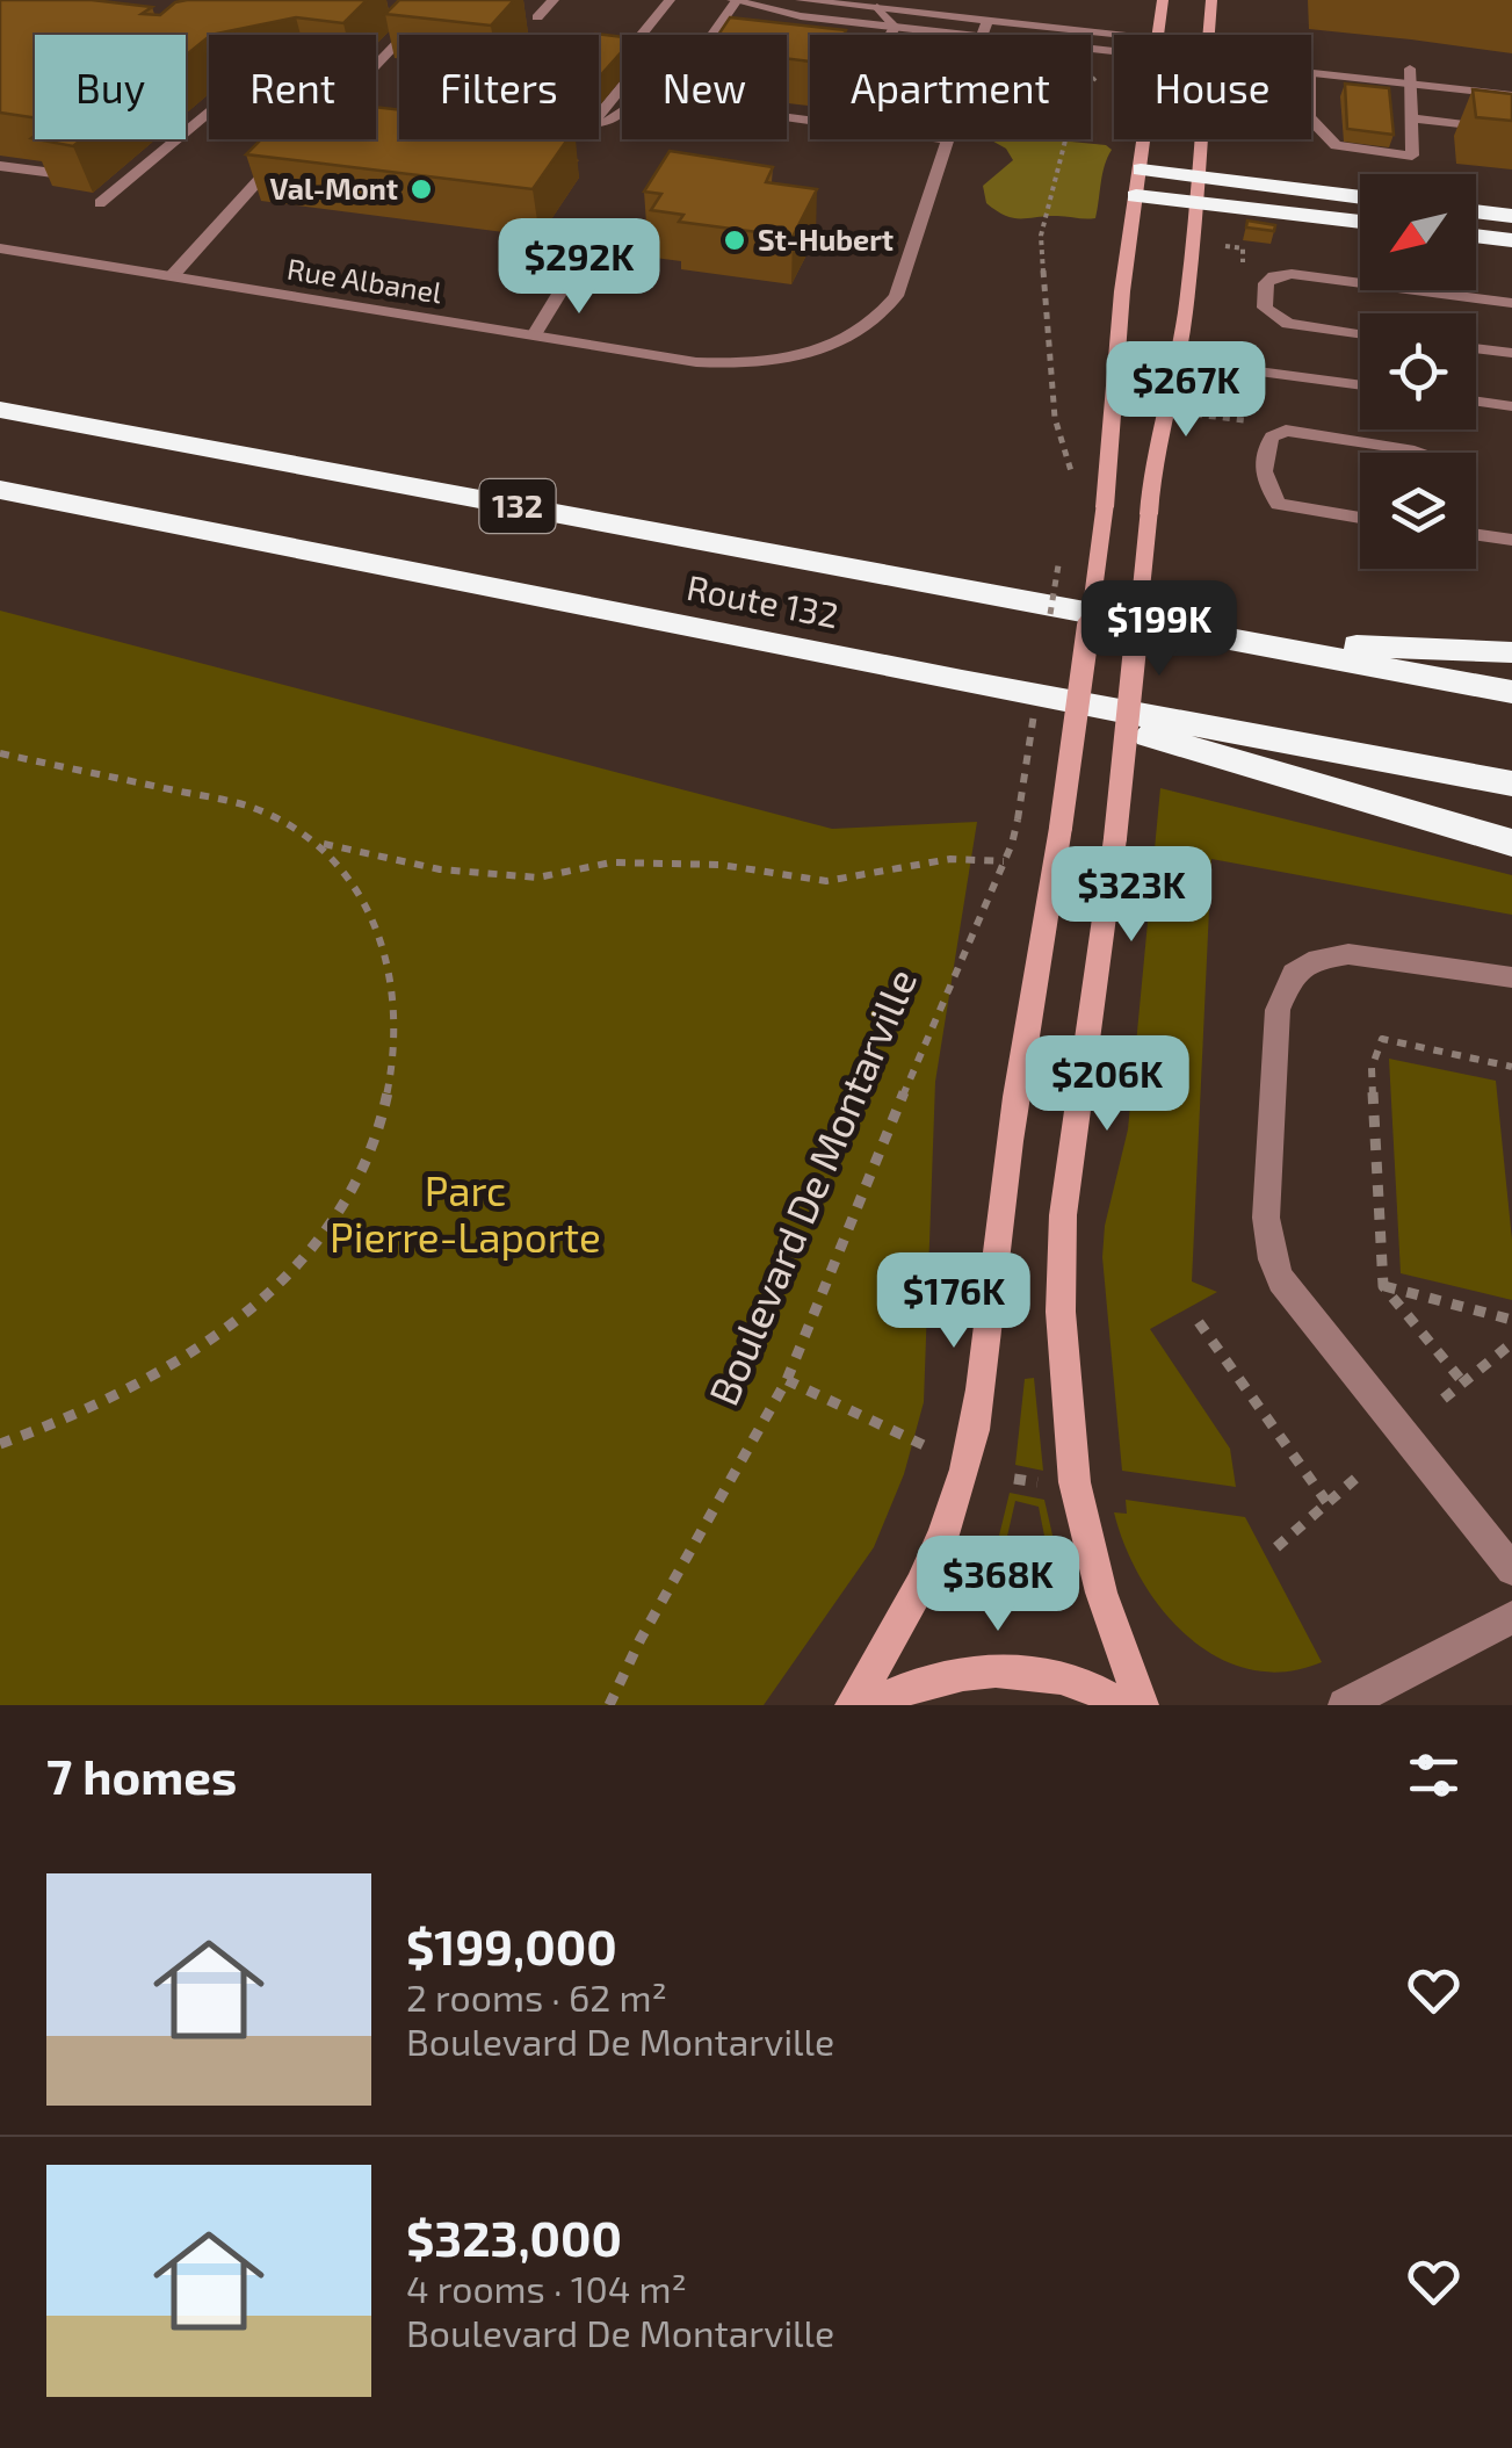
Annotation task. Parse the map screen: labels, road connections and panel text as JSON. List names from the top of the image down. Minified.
{"streets":{"highway":["132","Route 132"],"street":["Rue Albanel"],"path":["Boulevard De Montarville"]},"parks":["Parc Pierre-Laporte"],"places":["Val-Mont","St-Hubert"],"north":"bottom left","page":{"chip":["Buy","Rent","Filters","New","Apartment","House"],"price":["$292K","$267K","$199K","$323K","$206K","$176K","$368K"],"heading":"7 homes","list":[{"name":"$199,000","note":"2 rooms · 62 m² · Boulevard De Montarville"},{"name":"$323,000","note":"4 rooms · 104 m² · Boulevard De Montarville"}]}}
